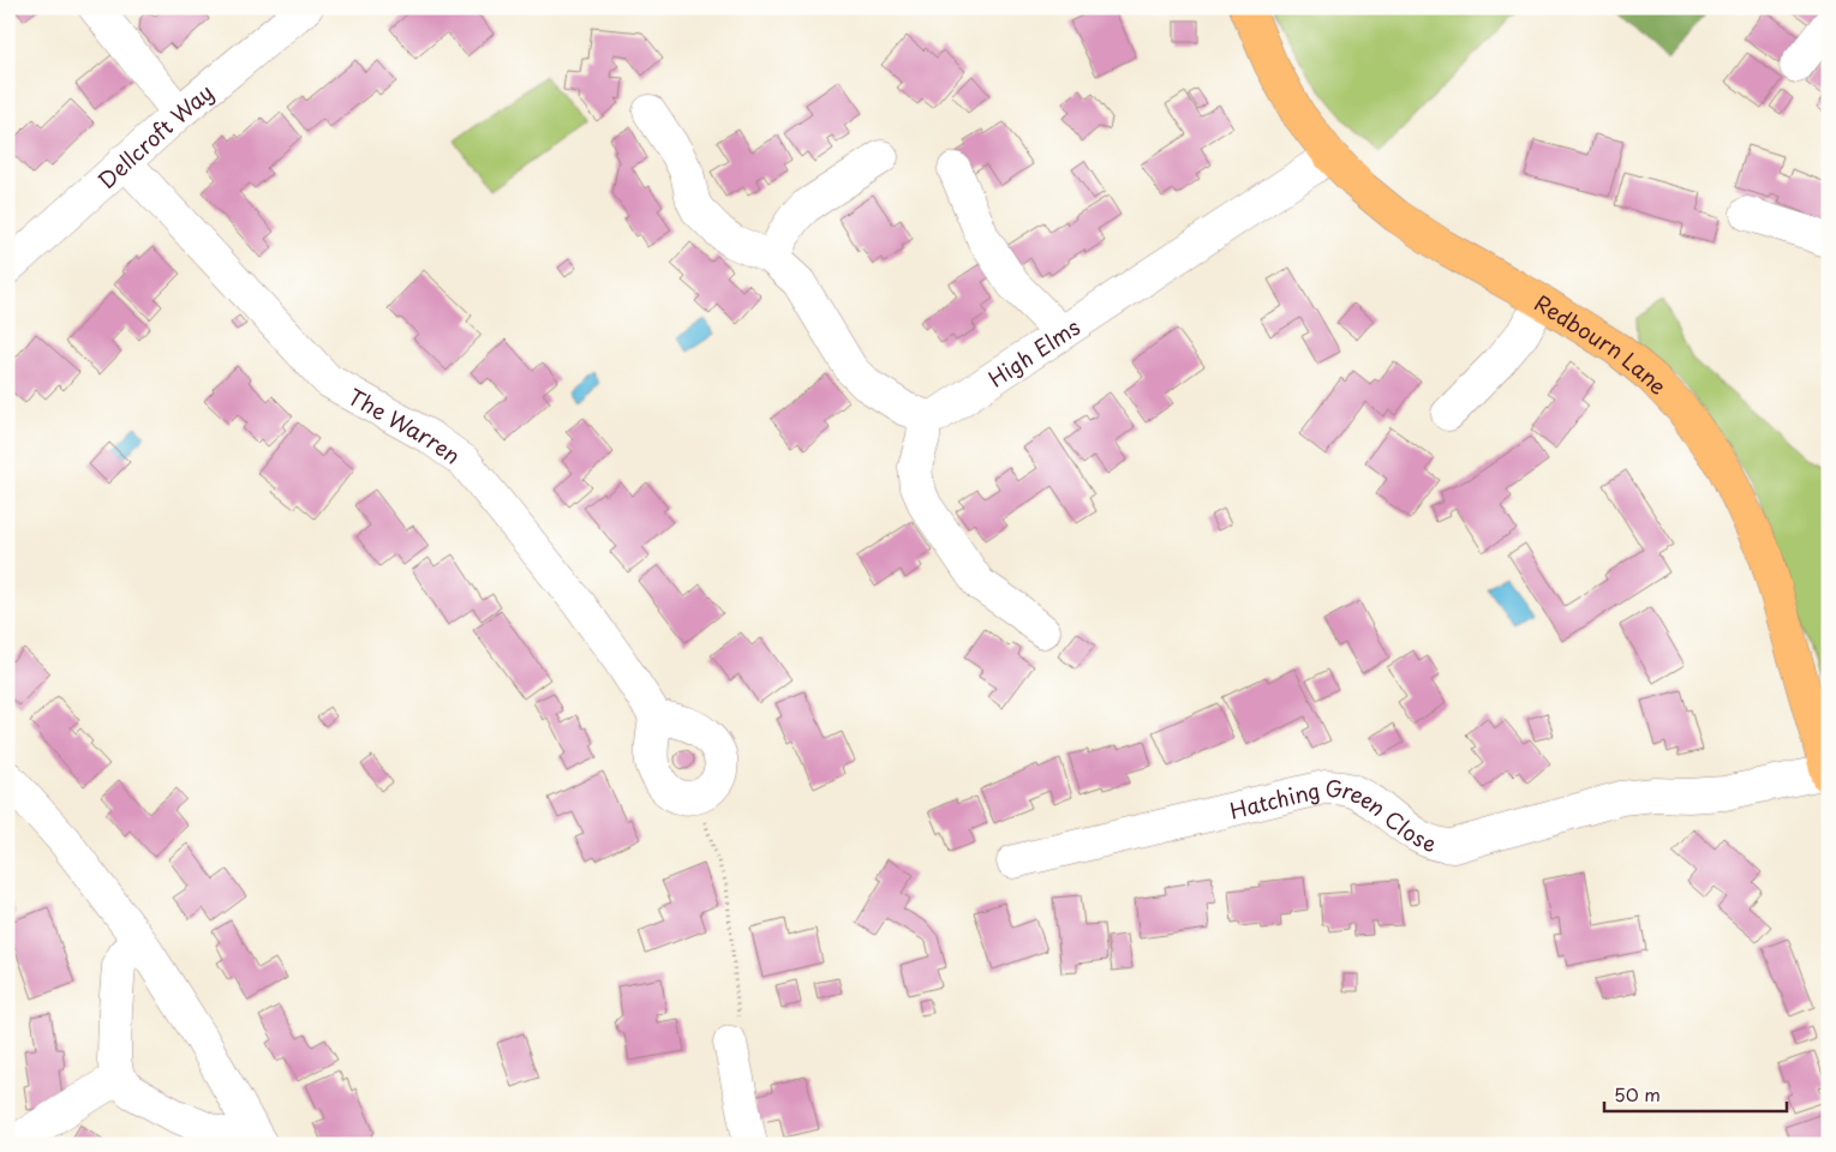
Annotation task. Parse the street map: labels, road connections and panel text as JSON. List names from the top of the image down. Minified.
{"streets":{"main road":["Redbourn Lane"],"street":["Dellcroft Way","High Elms","The Warren","Hatching Green Close"]},"crossings":[["Dellcroft Way","The Warren"],["Redbourn Lane","High Elms"],["Redbourn Lane","Hatching Green Close"]],"scale_bar":"50 m"}
